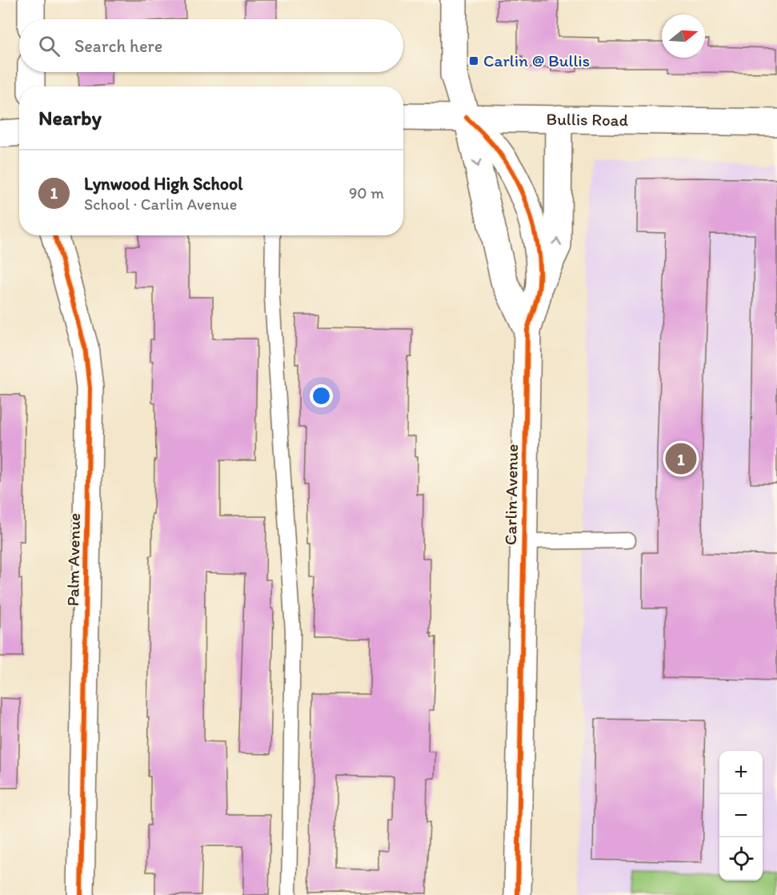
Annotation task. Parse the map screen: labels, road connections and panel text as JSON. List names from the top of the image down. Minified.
{"streets":{"street":["Bullis Road","Carlin Avenue","Palm Avenue"]},"crossings":[["Bullis Road","Carlin Avenue"]],"places":{"transit":["Carlin @ Bullis"]},"north":"right","page":{"search":"Search here","heading":"Nearby","list":[{"mark":"1","name":"Lynwood High School","note":"School · Carlin Avenue","value":"90 m"}],"pins":"1","map_buttons":["+","−"]}}
